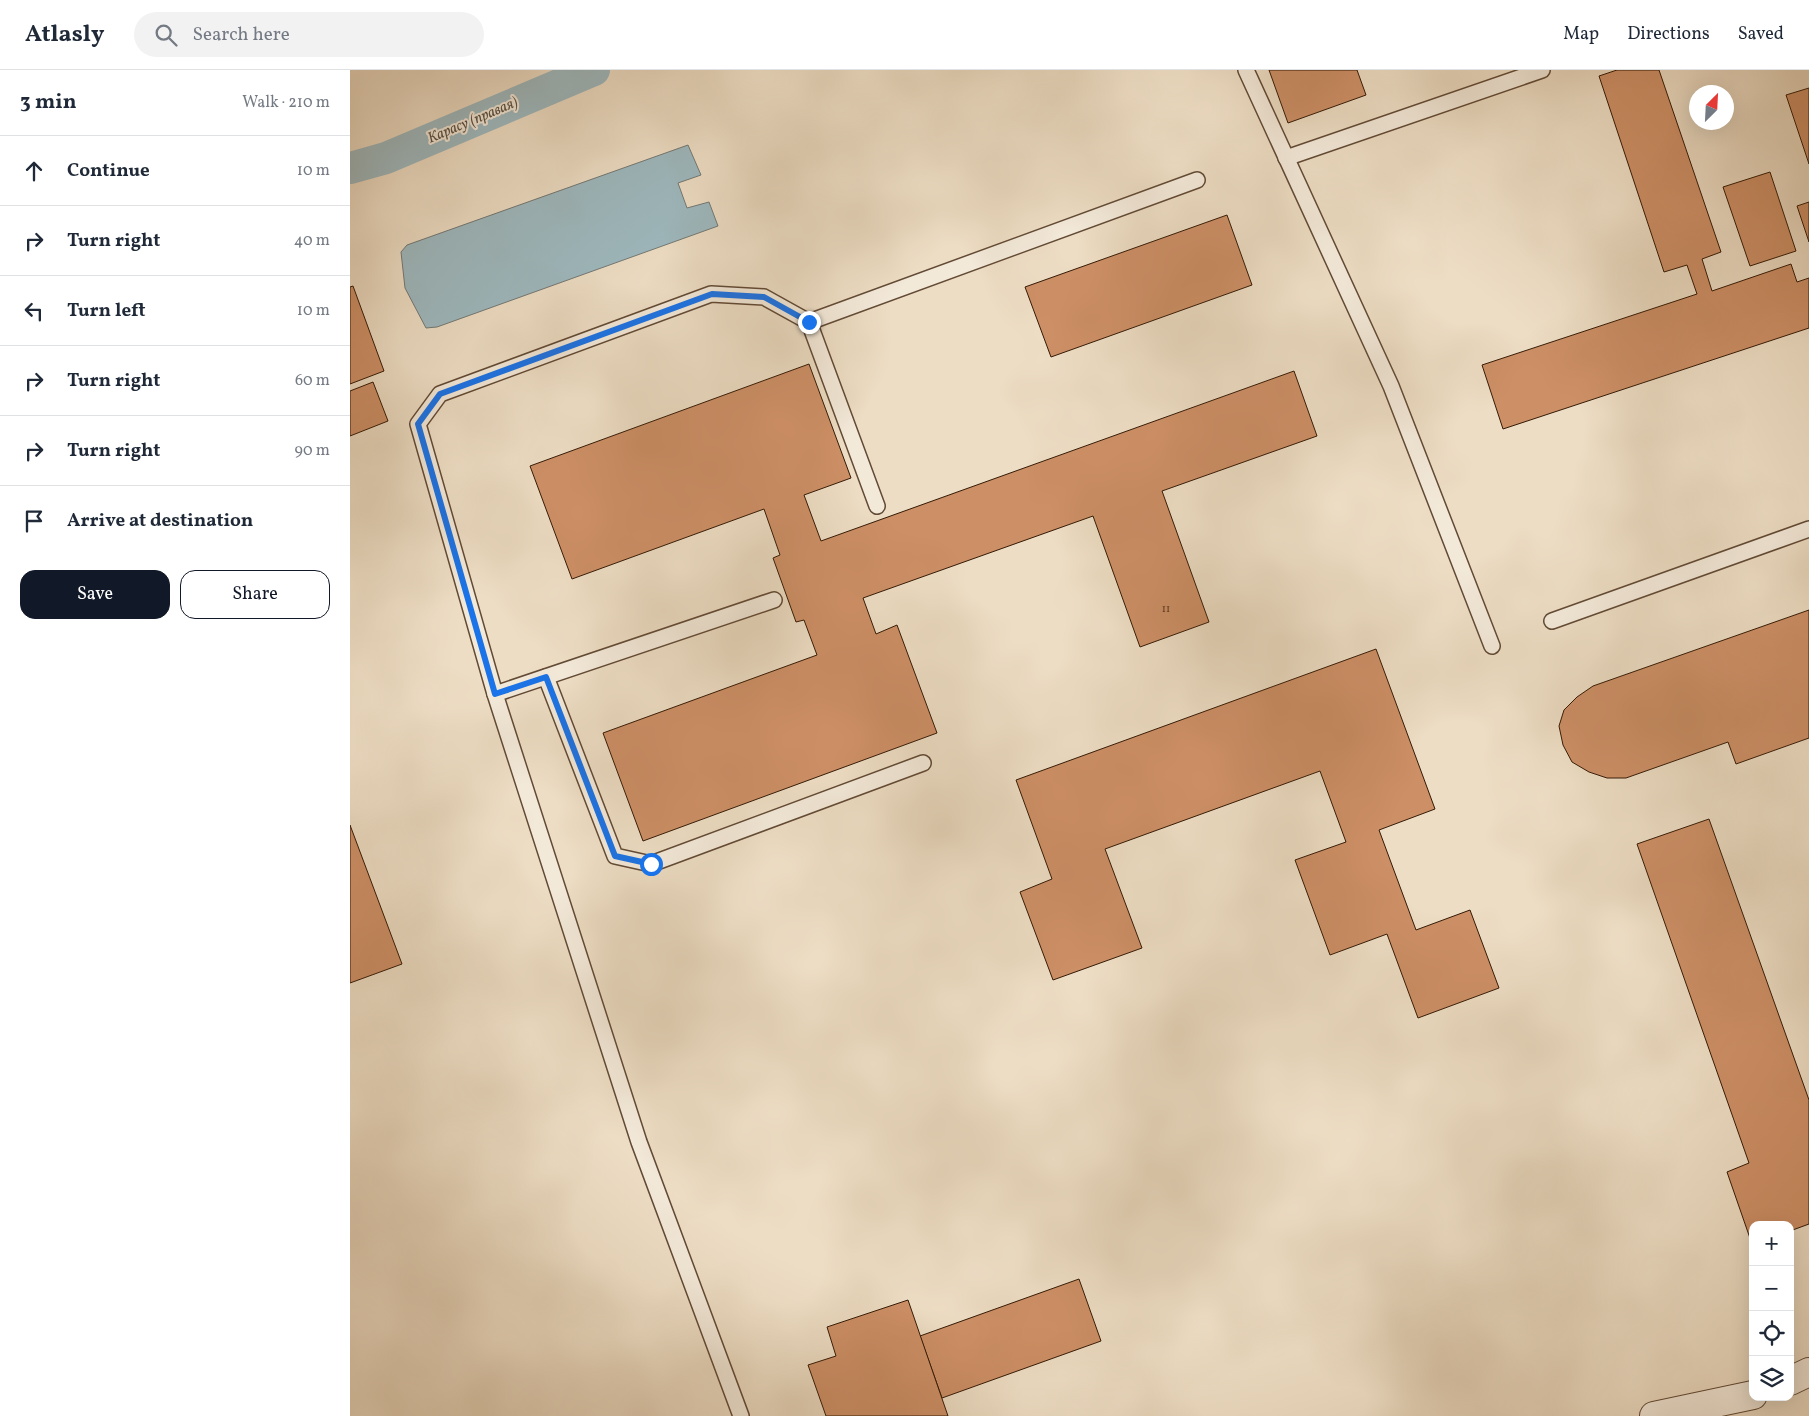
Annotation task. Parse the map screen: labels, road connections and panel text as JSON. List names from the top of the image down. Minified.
{"water":["Карасу (правая)"],"house_numbers":["11"],"north":"top right","page":{"header":"Atlasly","search":"Search here","nav":["Map","Directions","Saved"],"heading":["3 min","Walk · 210 m"],"list":[["Continue","10 m"],["Turn right","40 m"],["Turn left","10 m"],["Turn right","60 m"],["Turn right","90 m"],"Arrive at destination"],"buttons":["Save","Share"],"map_buttons":["+","−"]}}
